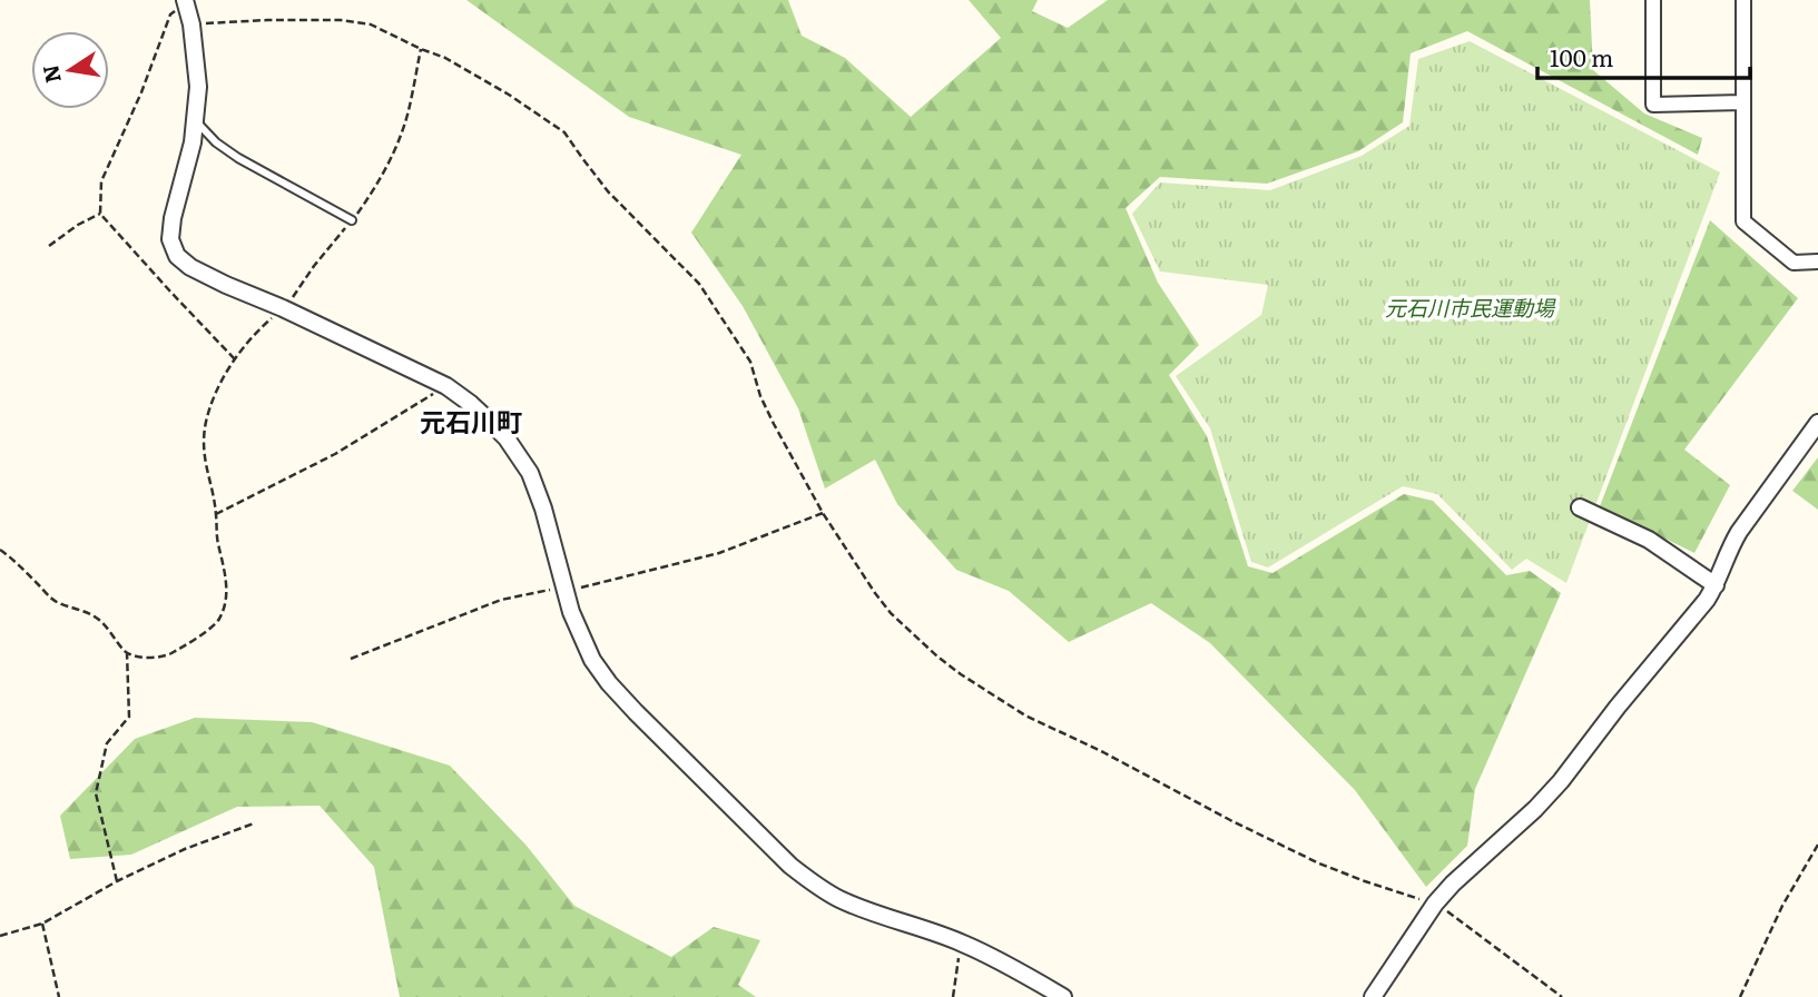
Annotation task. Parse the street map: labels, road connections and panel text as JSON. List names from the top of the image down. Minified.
{"districts":["元石川町"],"parks":["元石川市民運動場"],"scale_bar":"100 m","north":"left"}
